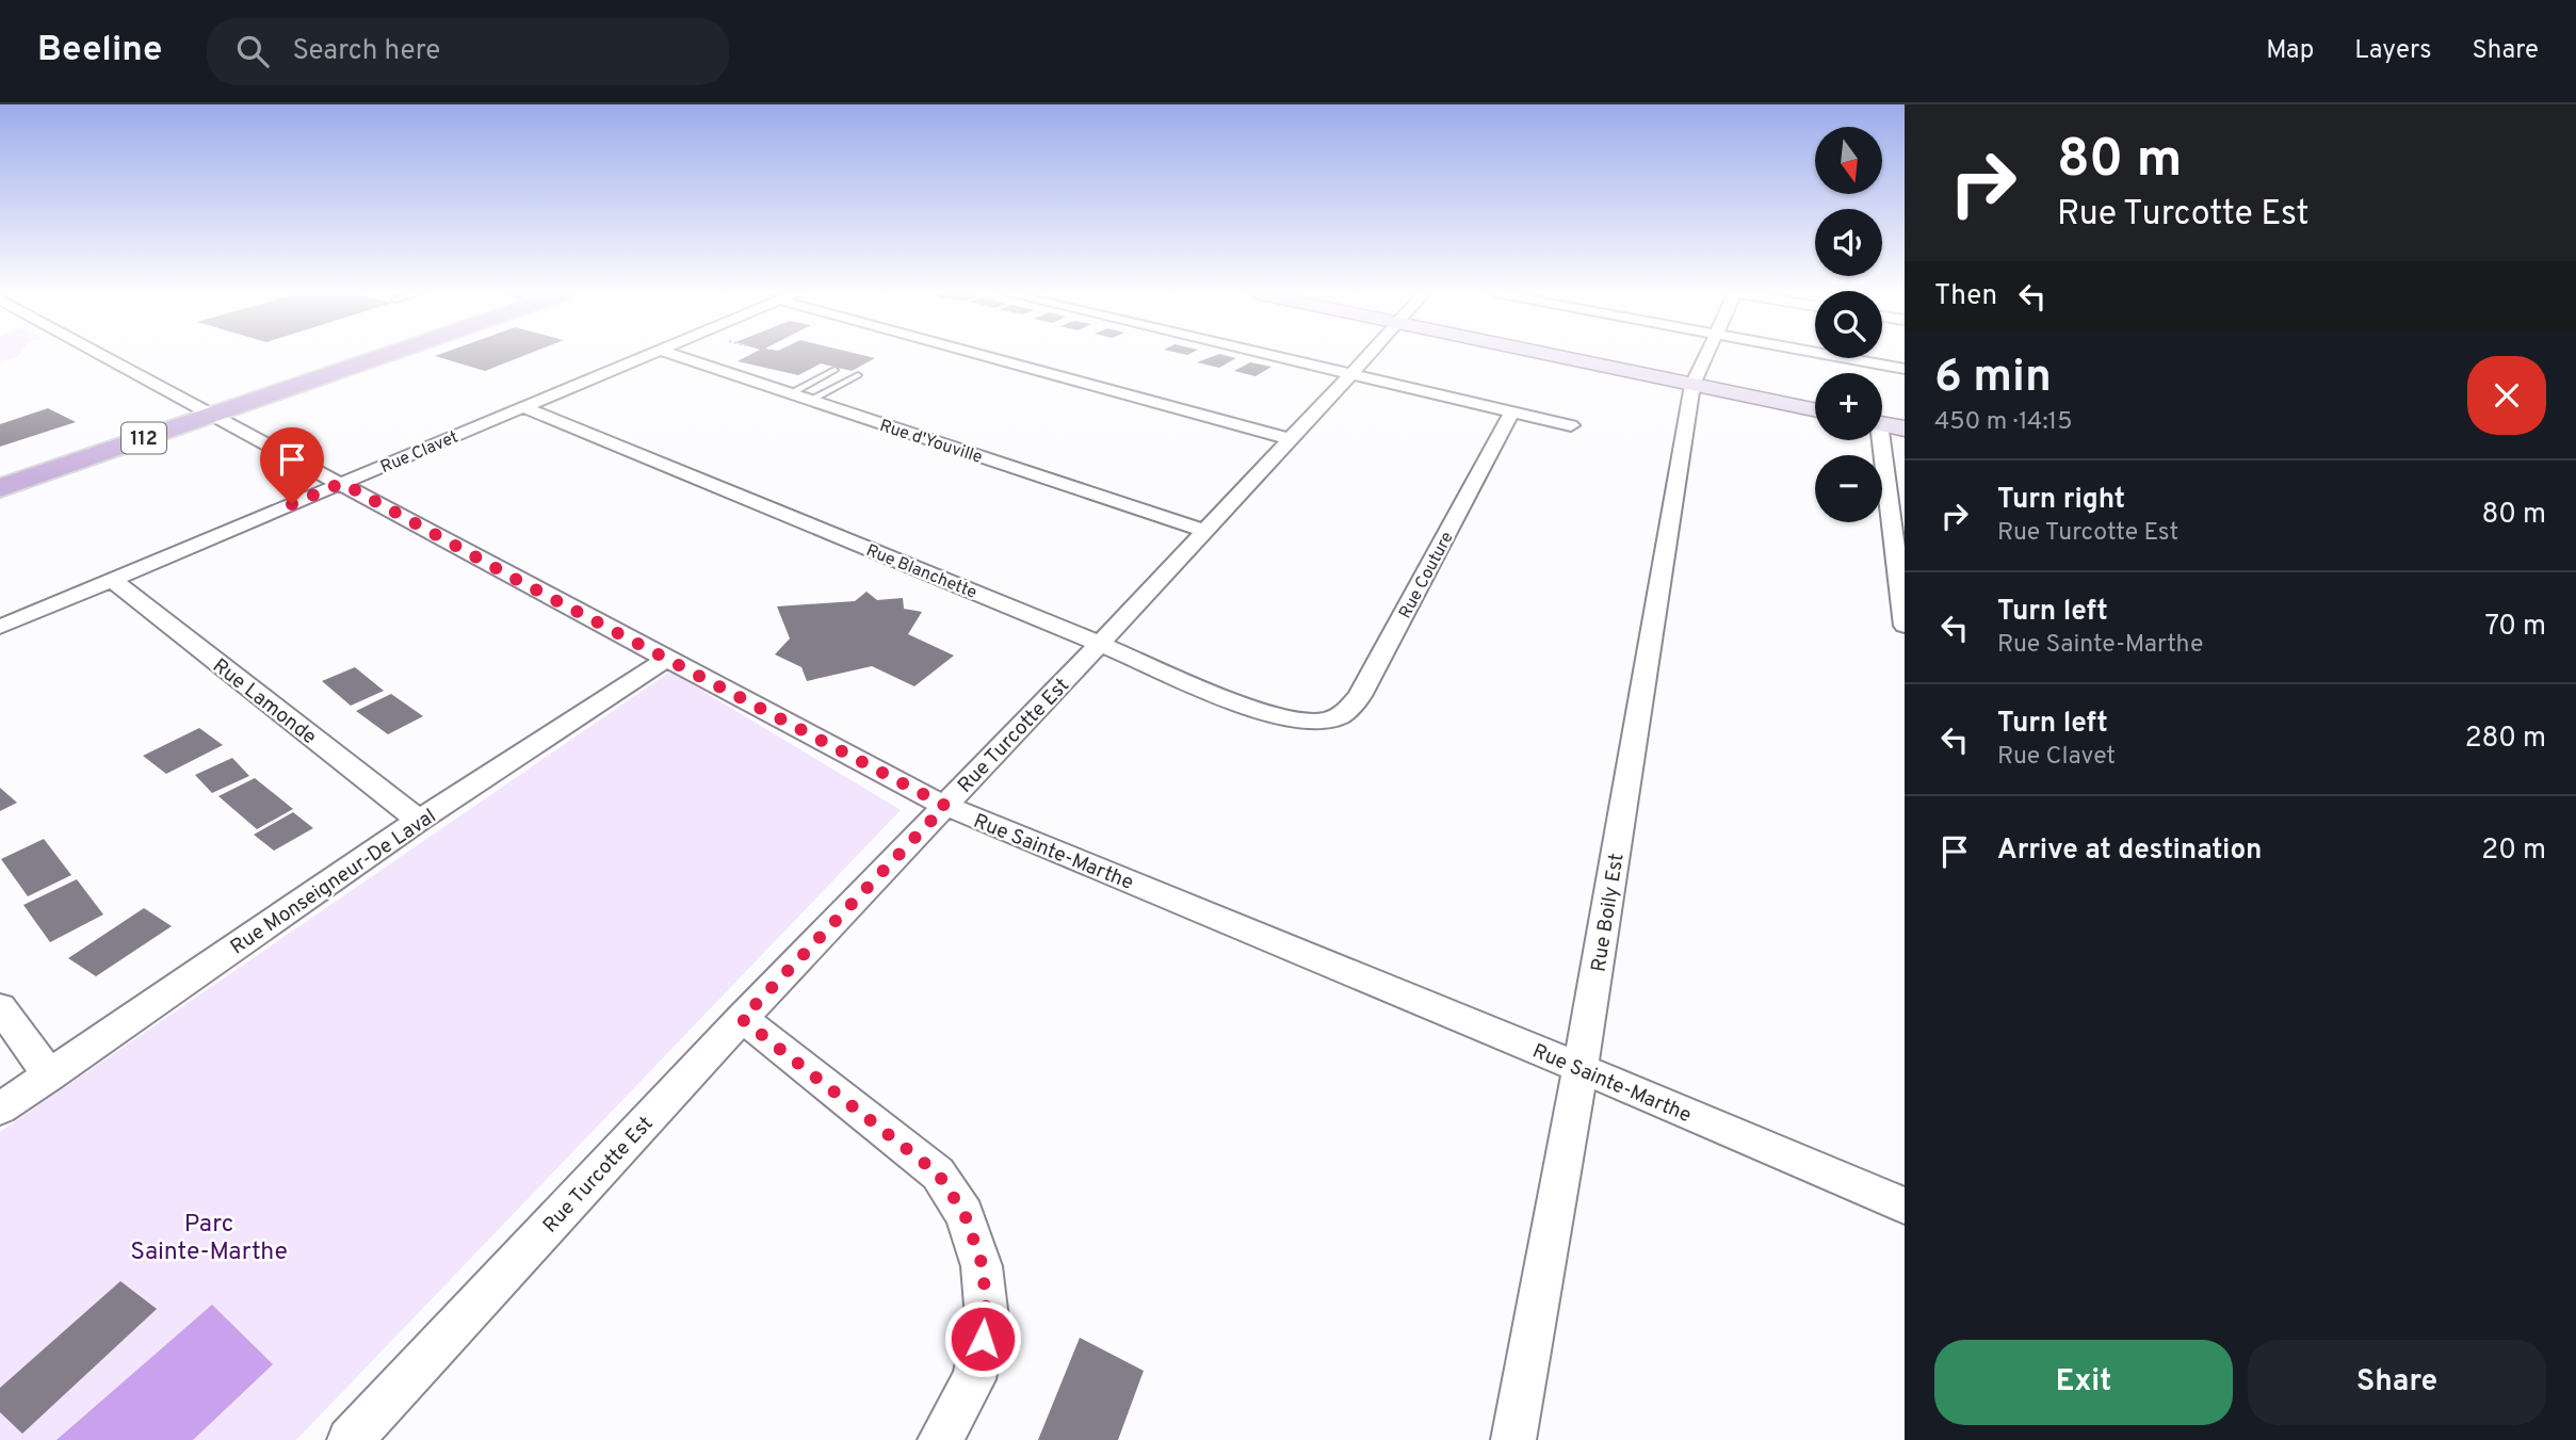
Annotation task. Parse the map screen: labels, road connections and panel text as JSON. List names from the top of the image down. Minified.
{"streets":{"main road":["112"],"street":["Rue d'Youville","Rue Clavet","Rue Blanchette","Rue Couture","Rue Lamonde","Rue Turcotte Est","Rue Sainte-Marthe","Rue Monseigneur-De Laval","Rue Boily Est"]},"crossings":[["112","Rue Sainte-Marthe"],["Rue d'Youville","Rue Turcotte Est"],["Rue Clavet","Rue Blanchette"],["Rue Clavet","Rue Lamonde"],["Rue Clavet","Rue Sainte-Marthe"],["Rue Blanchette","Rue Couture"],["Rue Blanchette","Rue Turcotte Est"],["Rue Lamonde","Rue Monseigneur-De Laval"],["Rue Turcotte Est","Rue Sainte-Marthe"],["Rue Sainte-Marthe","Rue Monseigneur-De Laval"],["Rue Sainte-Marthe","Rue Boily Est"]],"parks":["Parc Sainte-Marthe"],"north":"bottom","page":{"header":"Beeline","search":"Search here","nav":["Map","Layers","Share"],"turn":["80 m","Rue Turcotte Est"],"map_buttons":["+","−"],"then":"Then","heading":["6 min","450 m · 14:15"],"list":[{"name":"Turn right","note":"Rue Turcotte Est","value":"80 m"},{"name":"Turn left","note":"Rue Sainte-Marthe","value":"70 m"},{"name":"Turn left","note":"Rue Clavet","value":"280 m"},{"name":"Arrive at destination","value":"20 m"}],"buttons":["Exit","Share"]}}
